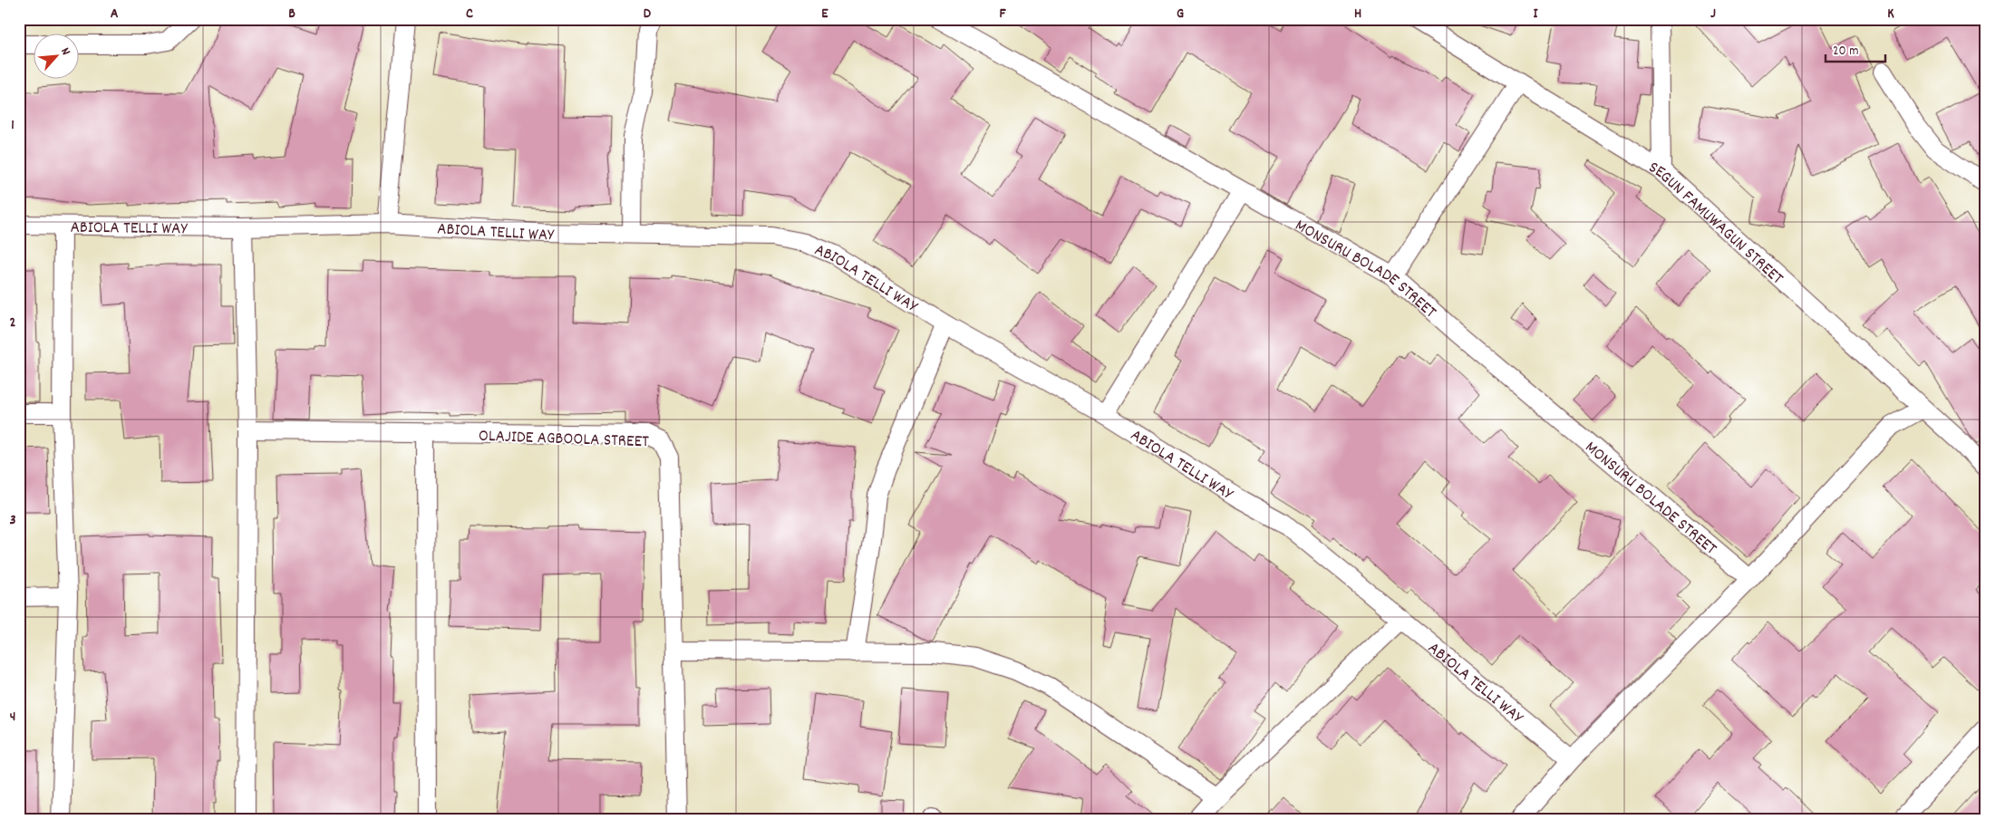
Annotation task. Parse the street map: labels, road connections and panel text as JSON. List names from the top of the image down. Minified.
{"streets":{"street":["SEGUN FAMUWAGUN STREET","ABIOLA TELLI WAY","MONSURU BOLADE STREET","OLAJIDE AGBOOLA STREET"]},"scale_bar":"20 m","north":"top right","grid":{"columns":["A","B","C","D","E","F","G","H","I","J","K"],"rows":["1","2","3","4"]}}
